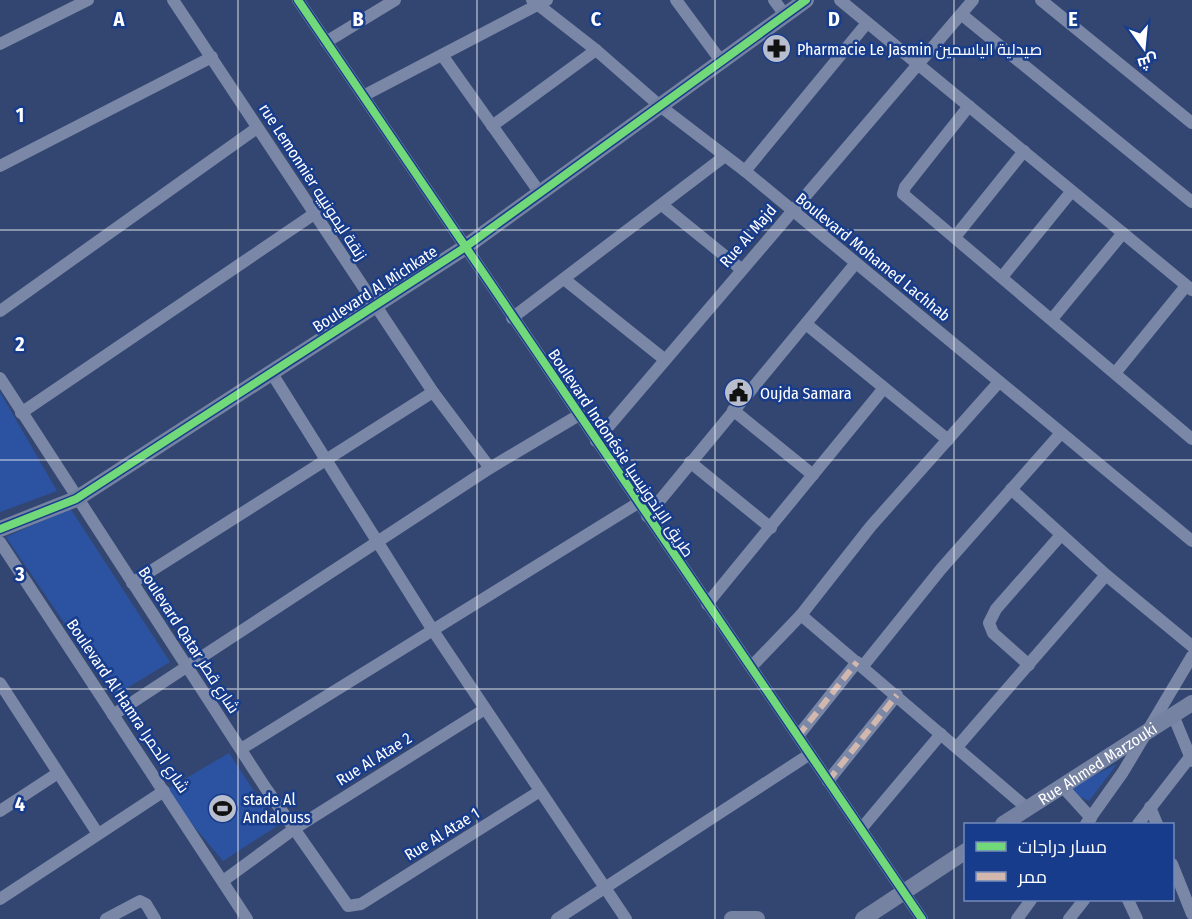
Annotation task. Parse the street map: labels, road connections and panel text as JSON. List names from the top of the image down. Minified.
{"streets":{"street":["rue Lemonnier زنقة ليمونييه","Rue Al Majd","Boulevard Mohamed Lachhab","Boulevard Al Michkate","Boulevard Indonésie طريق الإندونيسيا","Boulevard Qatar شارع قطر","Boulevard Al Hamra شارع الحمرا","Rue Al Atae 2","Rue Ahmed Marzouki","Rue Al Atae 1"]},"crossings":[["rue Lemonnier زنقة ليمونييه","Boulevard Al Michkate"],["Rue Al Majd","Boulevard Mohamed Lachhab"],["Rue Al Majd","Boulevard Indonésie طريق الإندونيسيا"],["Boulevard Mohamed Lachhab","Boulevard Al Michkate"],["Boulevard Al Michkate","Boulevard Indonésie طريق الإندونيسيا"],["Boulevard Al Michkate","Boulevard Qatar شارع قطر"],["Boulevard Qatar شارع قطر","Rue Al Atae 2"],["Boulevard Qatar شارع قطر","Rue Al Atae 1"],["Boulevard Al Hamra شارع الحمرا","Rue Al Atae 2"]],"places":{"pharmacy":["Pharmacie Le Jasmin صيدلية الياسمين"],"public building":["Oujda Samara"],"sports":["stade Al Andalouss"]},"legend":["مسار دراجات","ممر"],"north":"bottom","grid":{"columns":["A","B","C","D","E"],"rows":["1","2","3","4"]}}
